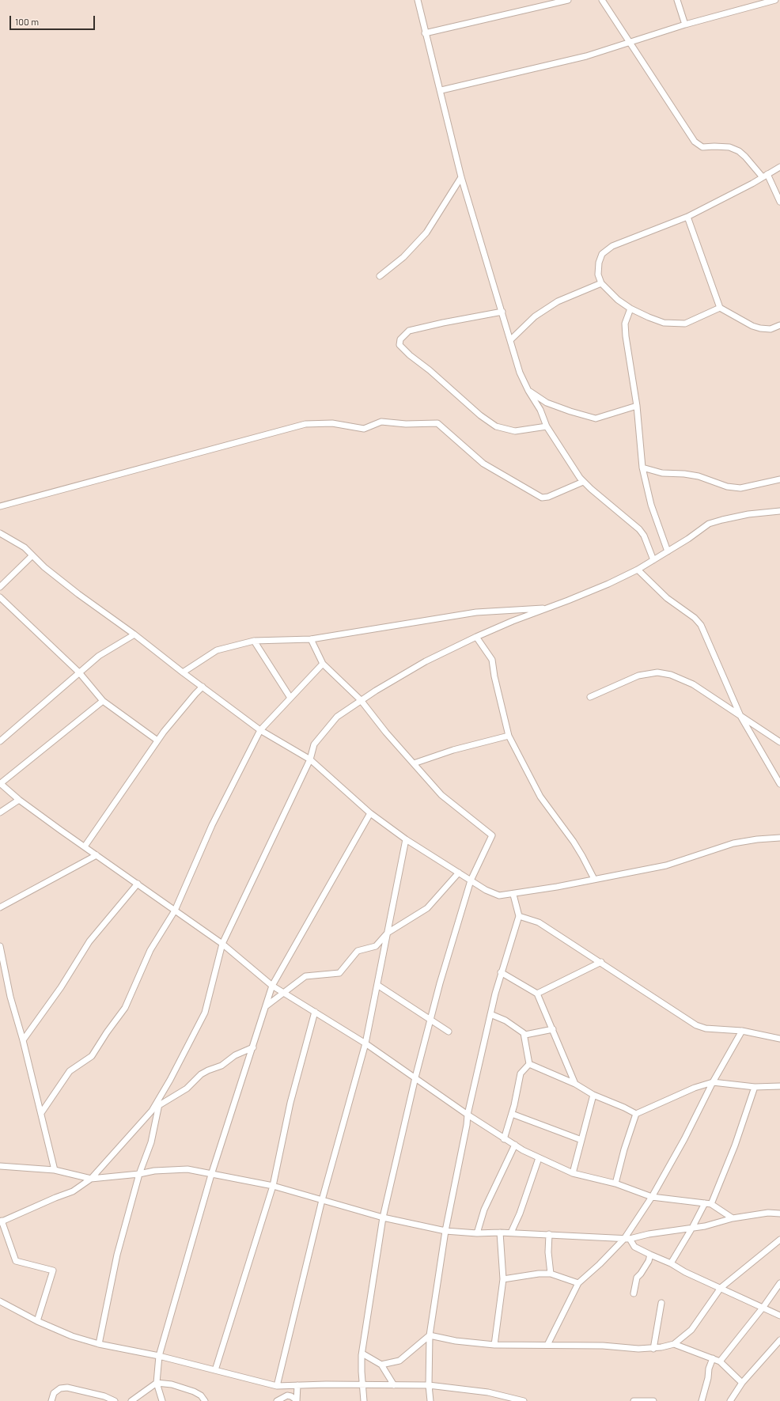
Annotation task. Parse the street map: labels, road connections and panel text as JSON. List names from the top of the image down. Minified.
{"scale_bar":"100 m"}
